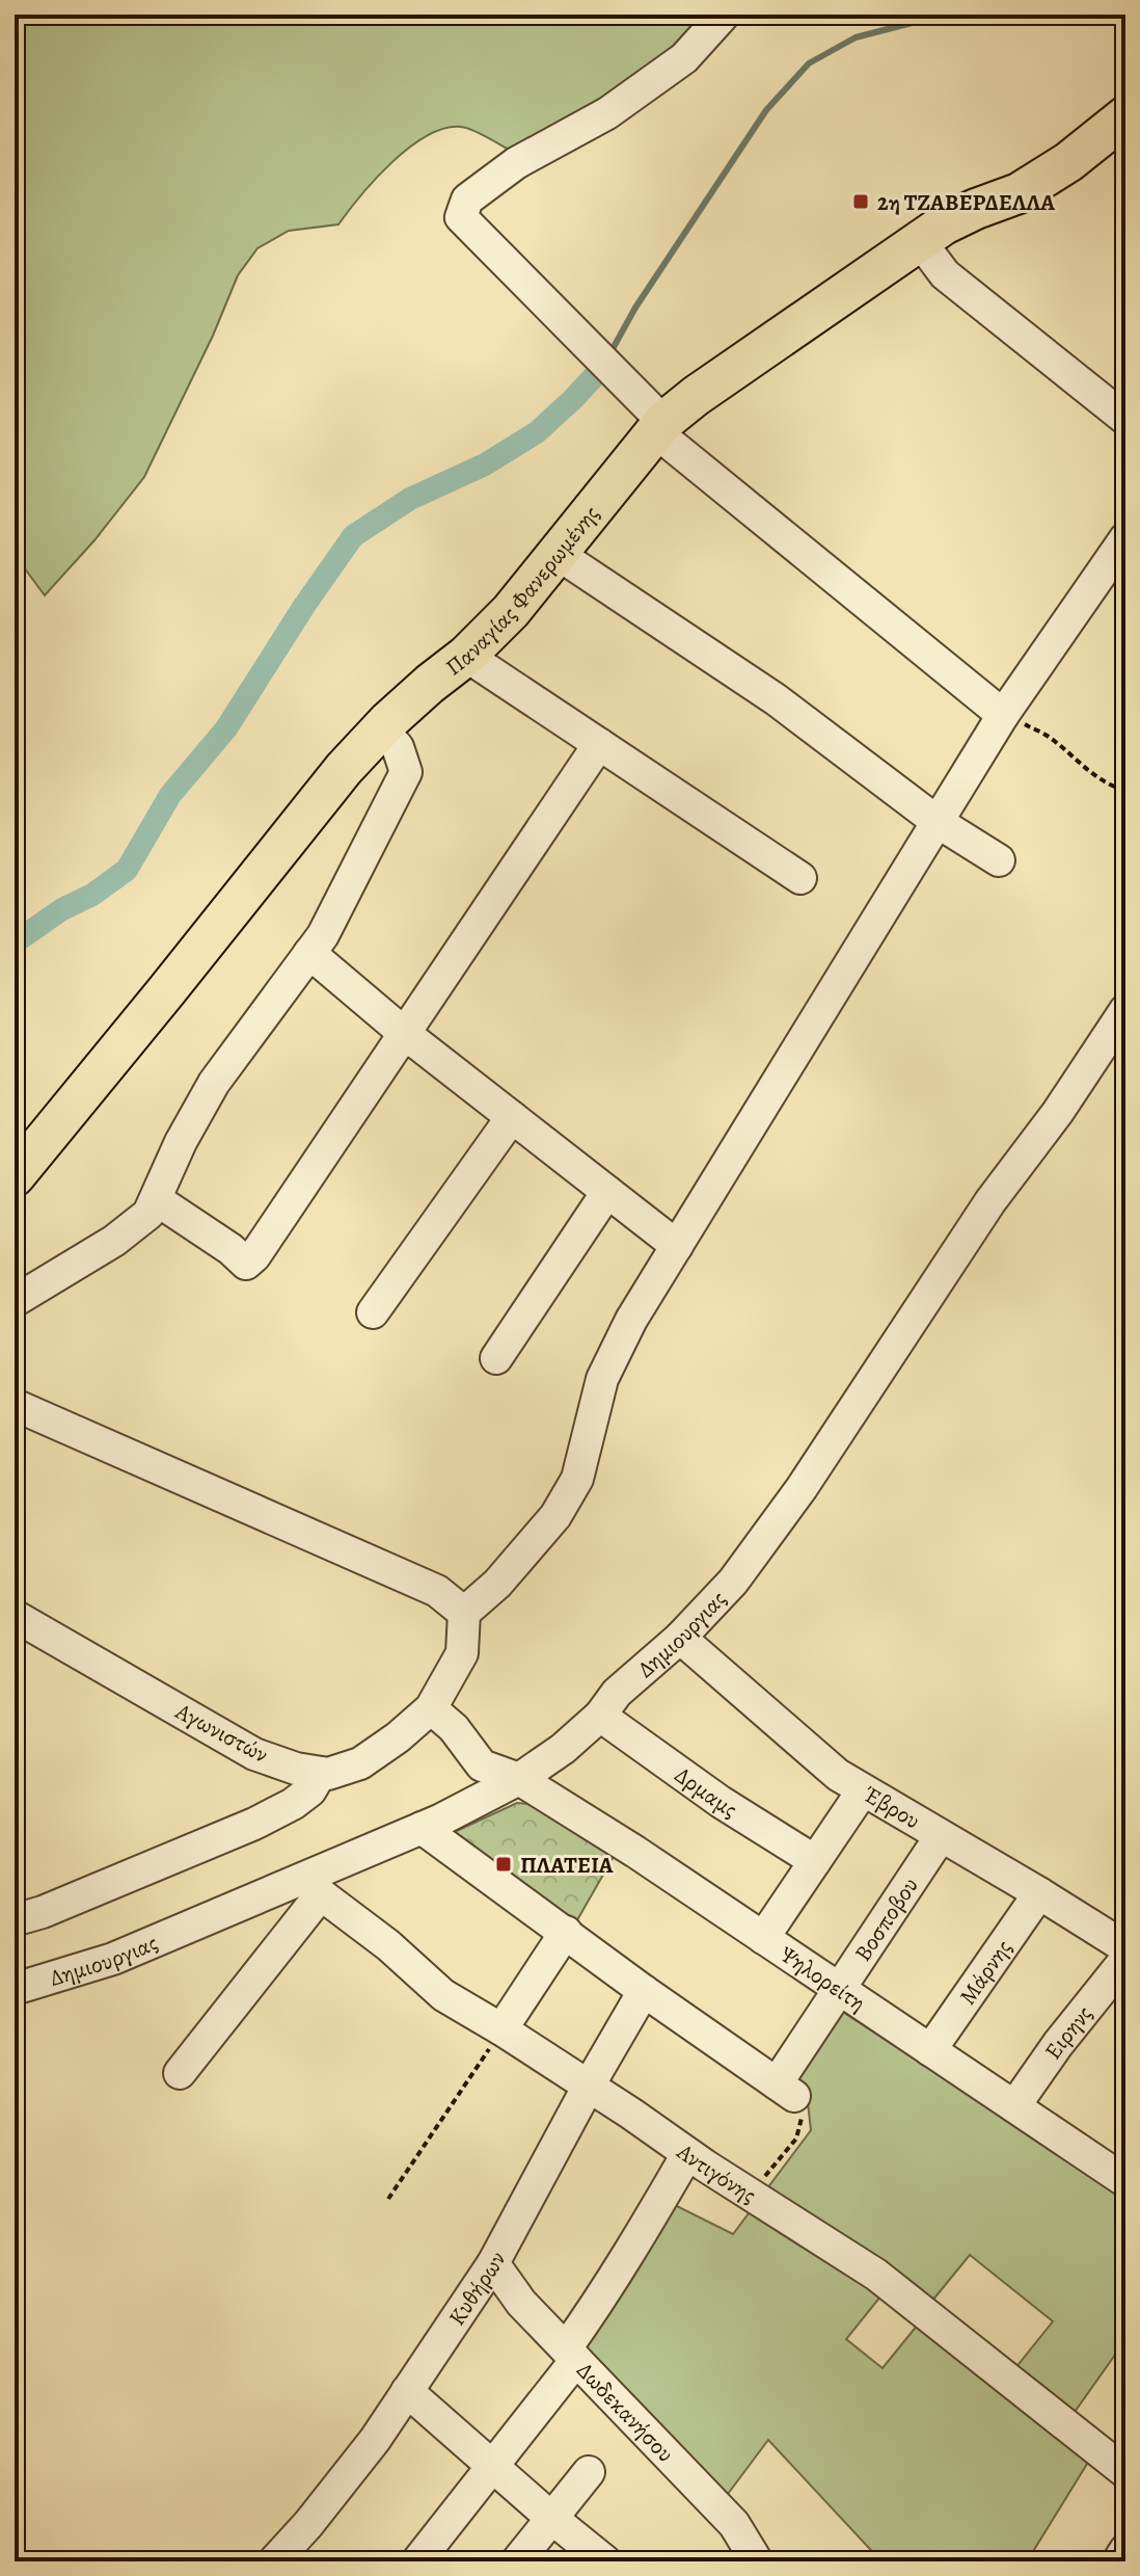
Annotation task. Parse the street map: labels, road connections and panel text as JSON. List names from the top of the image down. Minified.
{"streets":{"main road":["Παναγίας Φανερωμένης"],"street":["Δημιουργιας","Αγωνιστών","Δρμαμς","Έβρου","Βοσποβου","Μάρνης","Ψηλορείτη","Ειρηνς","Αντιγόνης","Κυθήρων","Δωδεκανήσου"]},"crossings":[["Δημιουργιας","Δρμαμς"],["Δημιουργιας","Έβρου"],["Δημιουργιας","Ψηλορείτη"],["Δημιουργιας","Αντιγόνης"],["Αγωνιστών","Ψηλορείτη"],["Έβρου","Βοσποβου"],["Έβρου","Μάρνης"],["Βοσποβου","Ψηλορείτη"],["Μάρνης","Ψηλορείτη"],["Ψηλορείτη","Ειρηνς"],["Αντιγόνης","Κυθήρων"],["Κυθήρων","Δωδεκανήσου"]],"places":{"transit":["2η ΤΖΑΒΕΡΔΕΛΛΑ","ΠΛΑΤΕΙΑ"]}}
